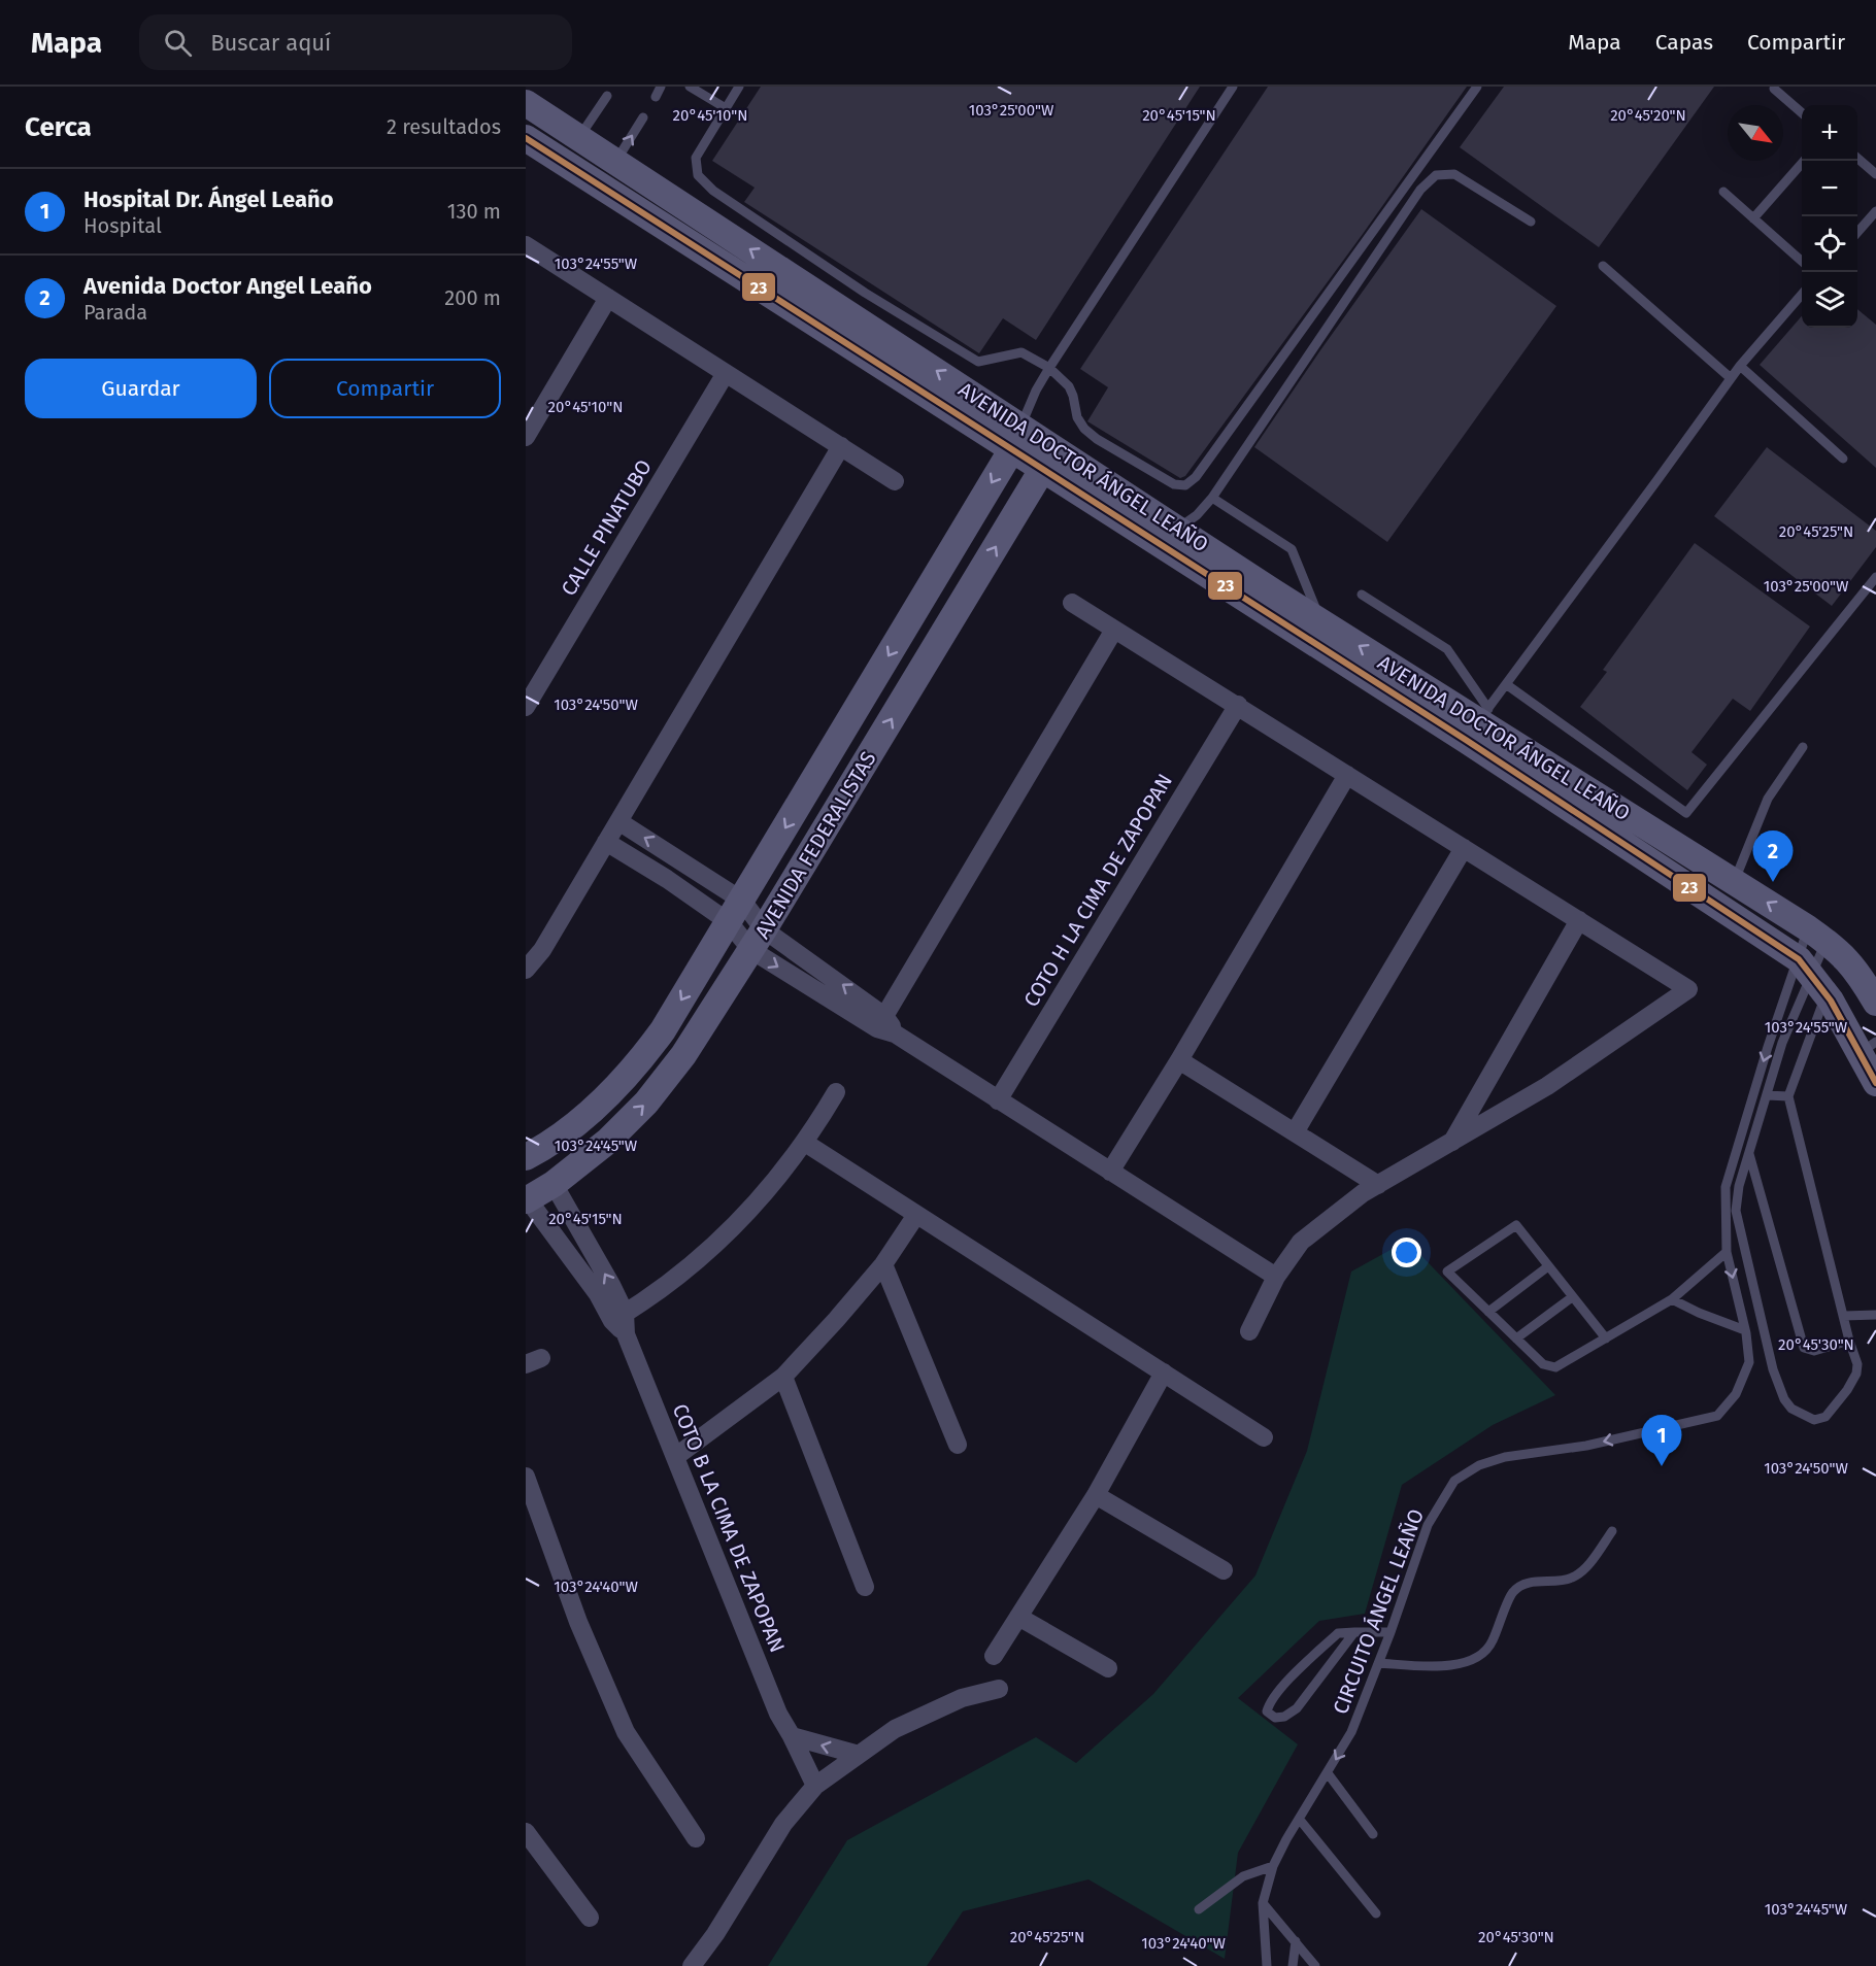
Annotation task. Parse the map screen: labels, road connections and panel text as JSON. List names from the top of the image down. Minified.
{"streets":{"street":["AVENIDA DOCTOR ÁNGEL LEAÑO","CALLE PINATUBO","AVENIDA FEDERALISTAS","COTO H LA CIMA DE ZAPOPAN","COTO B LA CIMA DE ZAPOPAN"],"lane":["CIRCUITO ÁNGEL LEAÑO"]},"crossings":[["AVENIDA DOCTOR ÁNGEL LEAÑO","AVENIDA FEDERALISTAS"],["AVENIDA DOCTOR ÁNGEL LEAÑO","CIRCUITO ÁNGEL LEAÑO"],["AVENIDA FEDERALISTAS","COTO B LA CIMA DE ZAPOPAN"]],"lines":["transit line 23"],"north":"bottom right","page":{"header":"Mapa","search":"Buscar aquí","nav":["Mapa","Capas","Compartir"],"heading":["Cerca","2 resultados"],"map_buttons":["+","−"],"list":[{"mark":"1","name":"Hospital Dr. Ángel Leaño","note":"Hospital","value":"130 m"},{"mark":"2","name":"Avenida Doctor Angel Leaño","note":"Parada","value":"200 m"}],"buttons":["Guardar","Compartir"],"pins":["2","1"]},"coordinates":["103°25'00\"W","20°45'10\"N","20°45'15\"N","20°45'20\"N","103°24'55\"W","20°45'25\"N","103°24'50\"W","103°24'45\"W","20°45'30\"N","103°24'40\"W"]}
